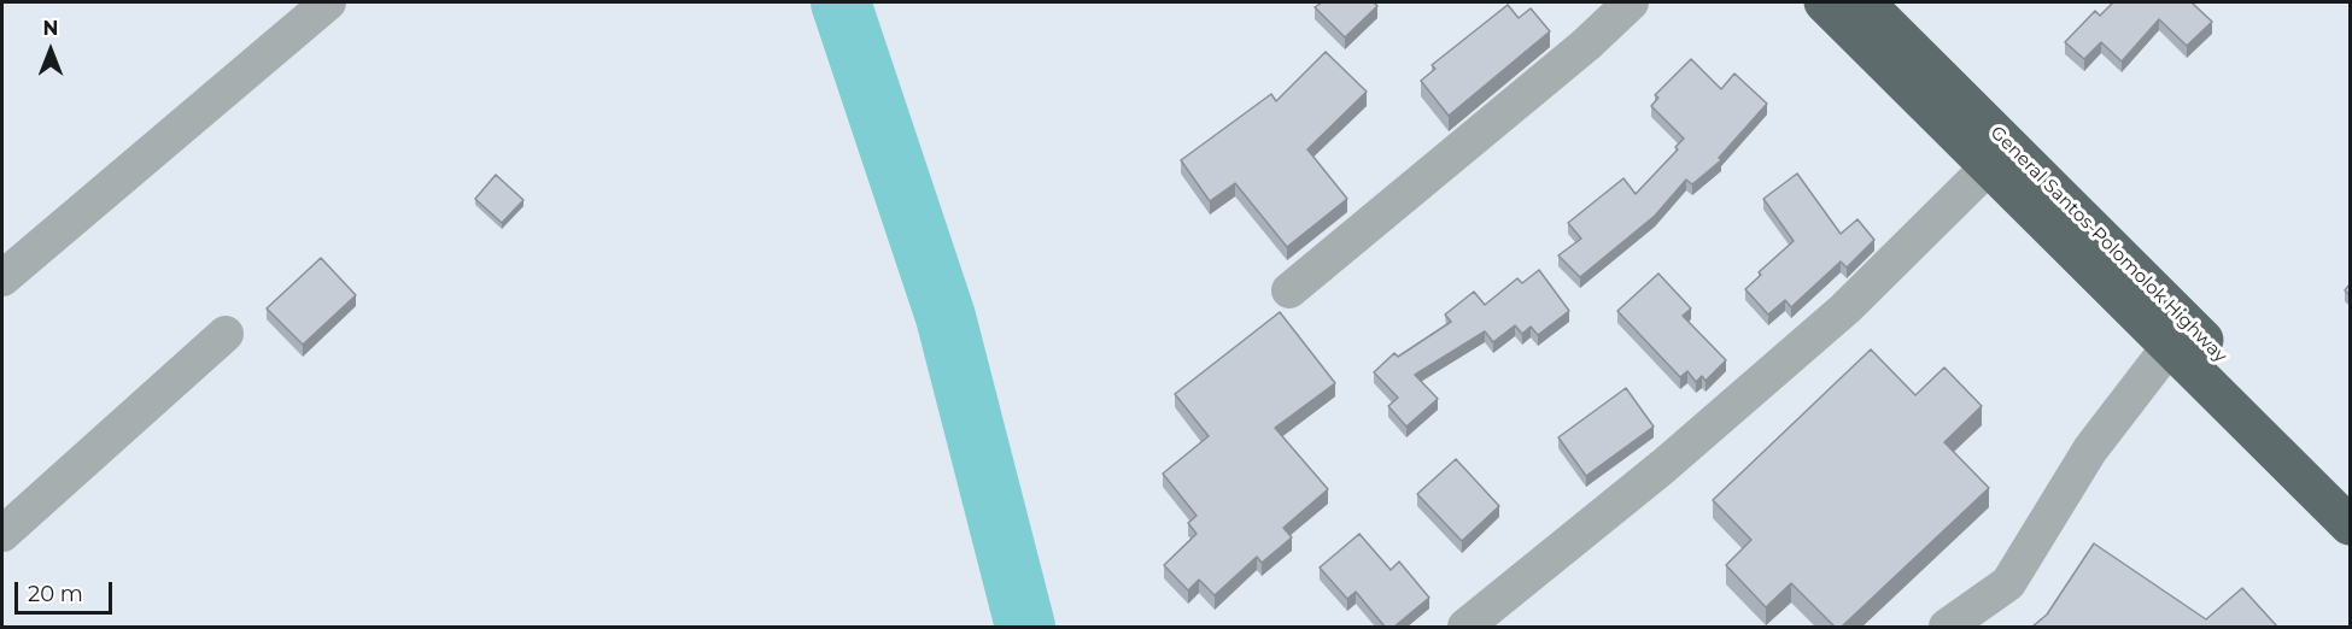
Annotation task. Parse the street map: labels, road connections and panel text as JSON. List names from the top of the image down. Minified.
{"streets":{"highway":["General Santos-Polomolok Highway"]},"scale_bar":"20 m","north":"top"}
